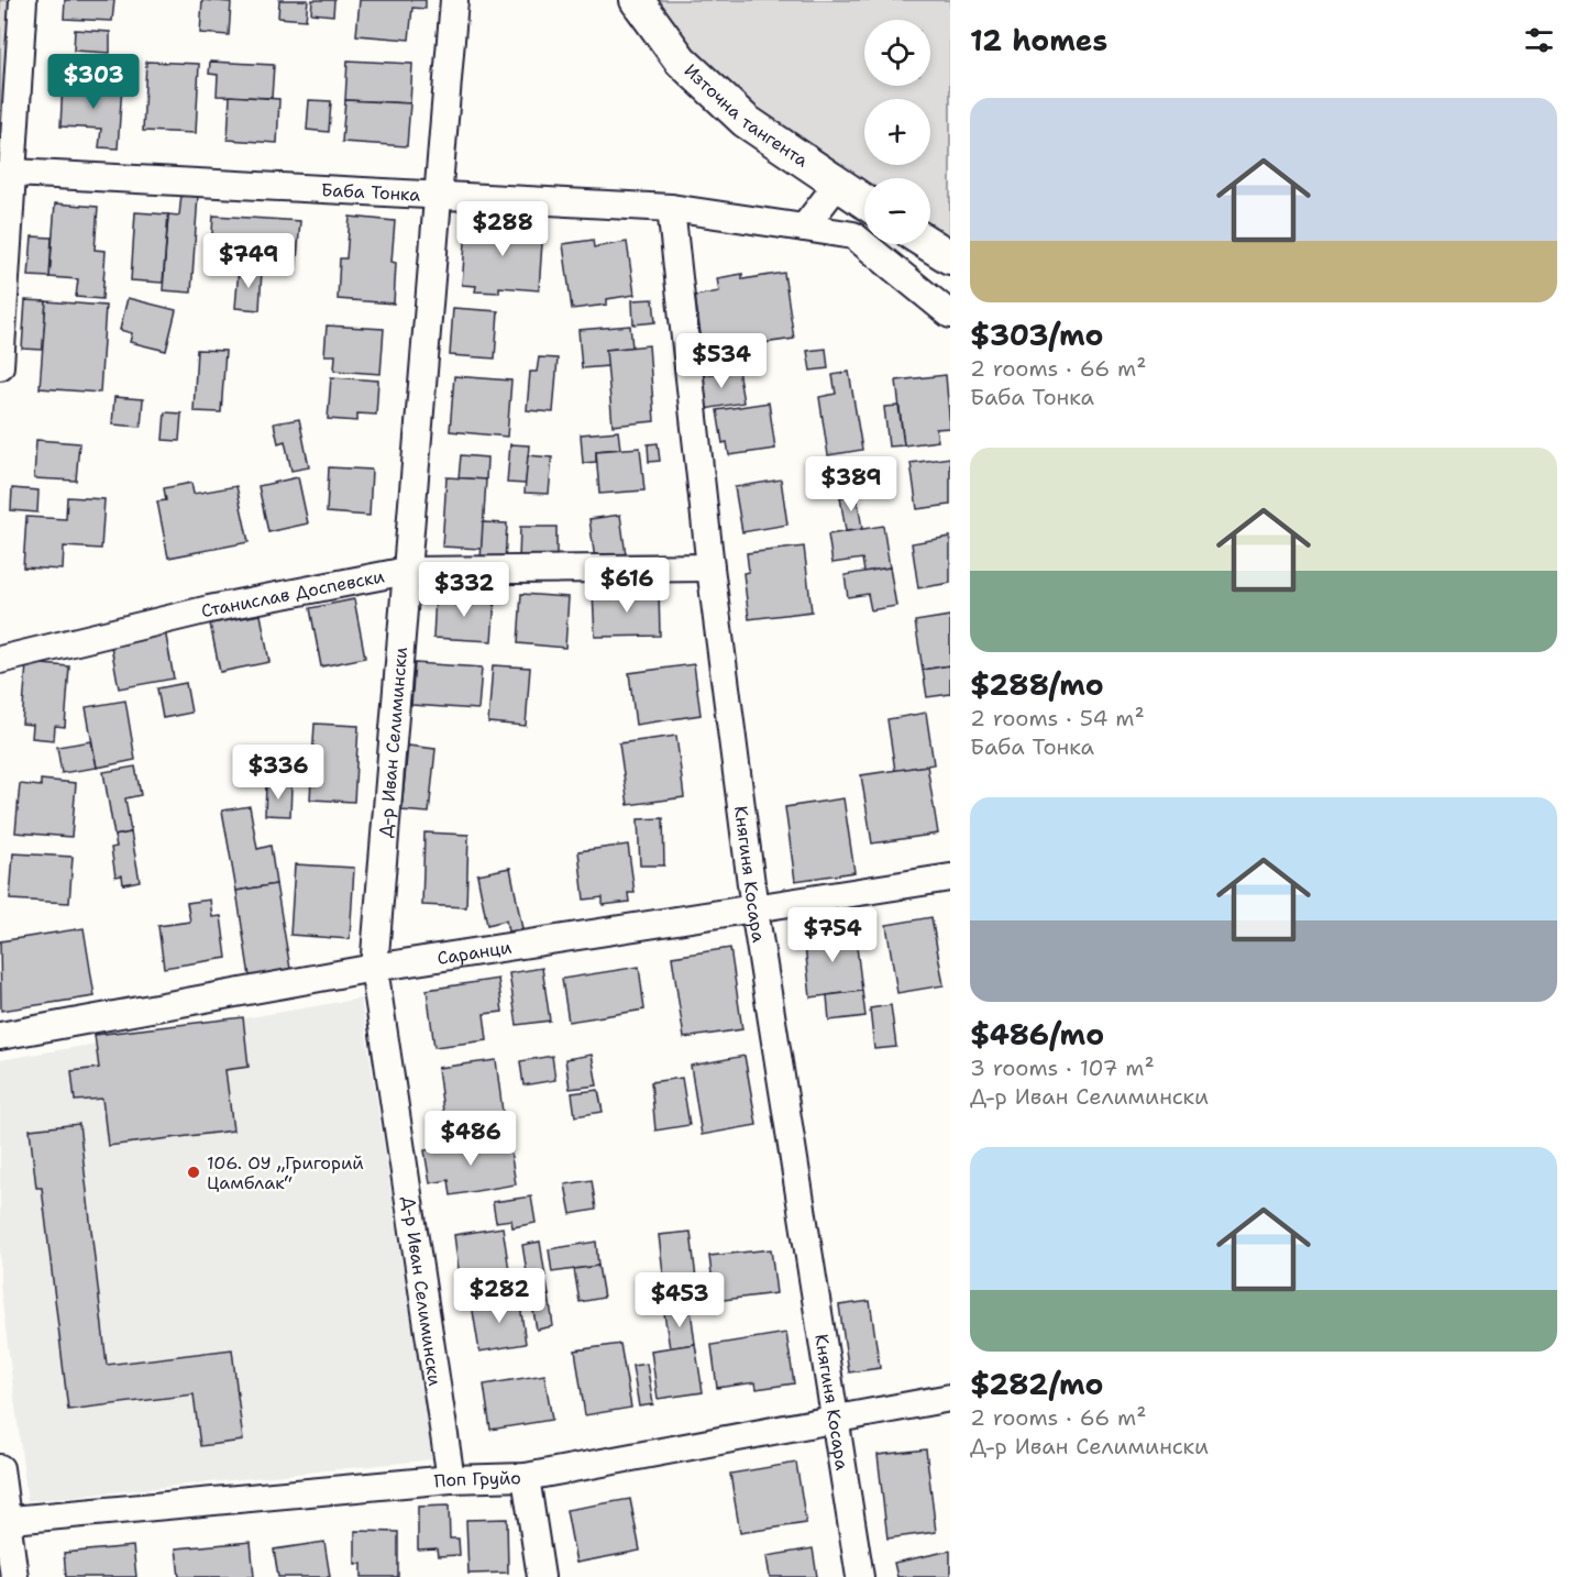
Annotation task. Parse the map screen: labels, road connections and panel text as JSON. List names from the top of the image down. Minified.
{"streets":{"street":["Източна тангента","Баба Тонка","Станислав Доспевски","Д-р Иван Селимински","Княгиня Косара","Саранци","Поп Груйо"]},"crossings":[["Баба Тонка","Д-р Иван Селимински"],["Баба Тонка","Княгиня Косара"],["Станислав Доспевски","Д-р Иван Селимински"],["Станислав Доспевски","Княгиня Косара"],["Д-р Иван Селимински","Саранци"],["Д-р Иван Селимински","Поп Груйо"],["Княгиня Косара","Саранци"],["Княгиня Косара","Поп Груйо"]],"places":["106. ОУ „Григорий Цамблак“"],"page":{"heading":"12 homes","map_buttons":["+","−"],"price":["$303","$288","$749","$534","$389","$616","$332","$336","$754","$486","$282","$453"],"list":[{"name":"$303/mo","note":"2 rooms · 66 m² · Баба Тонка"},{"name":"$288/mo","note":"2 rooms · 54 m² · Баба Тонка"},{"name":"$486/mo","note":"3 rooms · 107 m² · Д-р Иван Селимински"},{"name":"$282/mo","note":"2 rooms · 66 m² · Д-р Иван Селимински"}]}}
